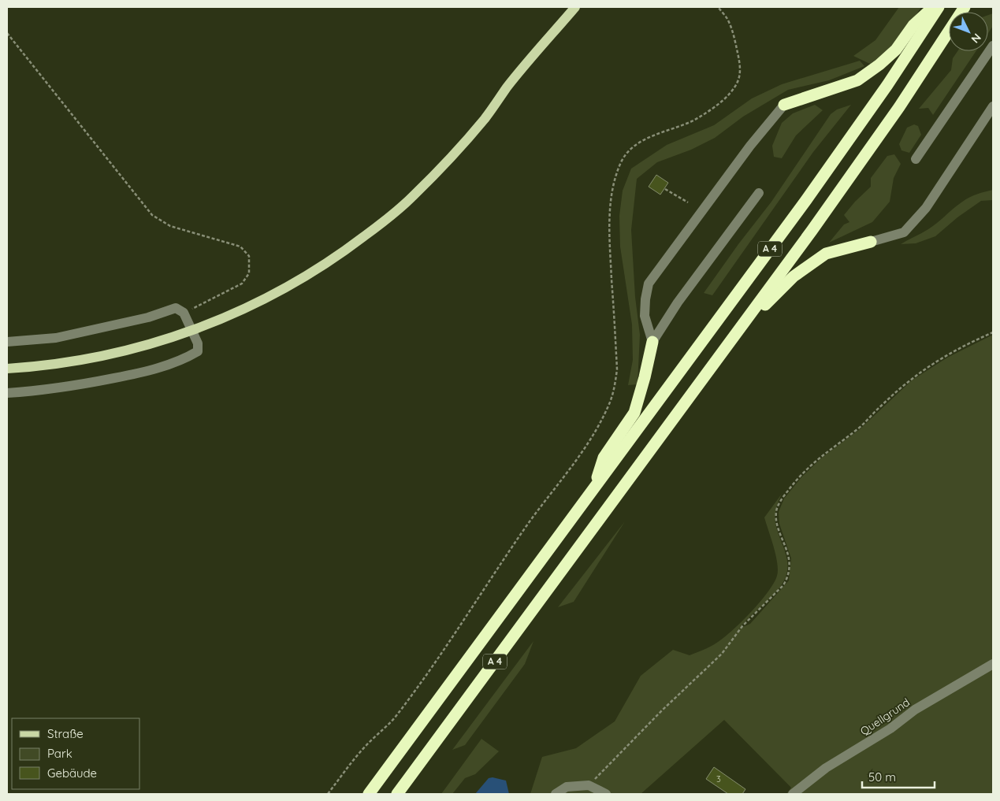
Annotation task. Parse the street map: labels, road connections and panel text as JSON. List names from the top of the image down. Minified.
{"streets":{"highway":["A 4"],"street":["Quellgrund"]},"house_numbers":["3"],"legend":["Straße","Park","Gebäude"],"scale_bar":"50 m","north":"bottom right"}
